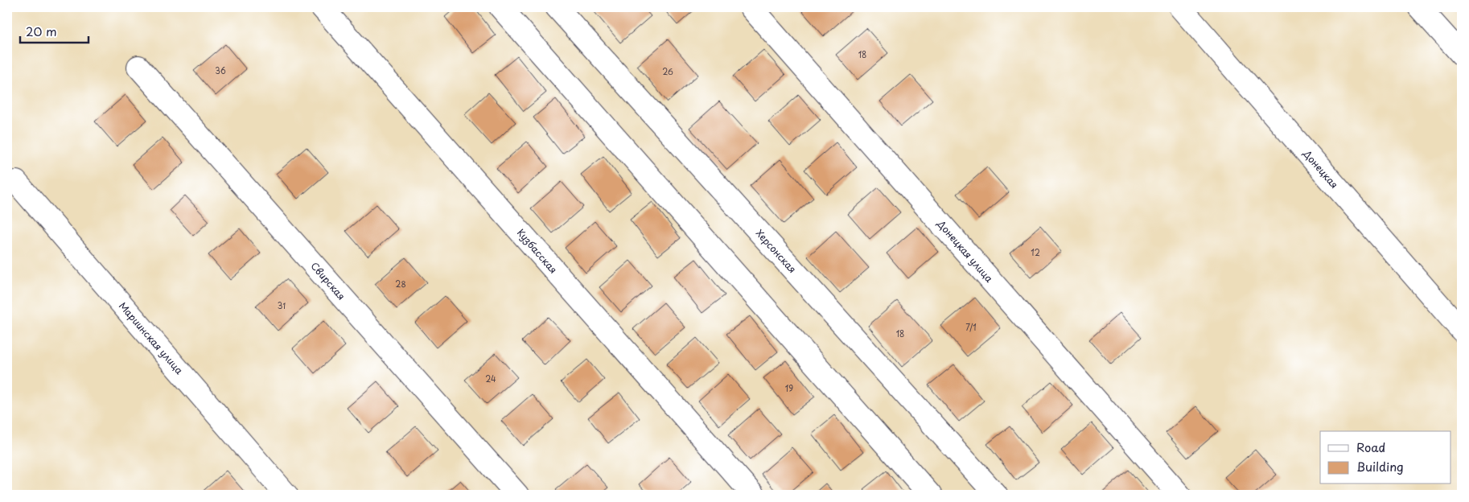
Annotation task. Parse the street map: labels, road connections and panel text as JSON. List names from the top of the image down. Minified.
{"streets":{"street":["Донецкая","Кузбасская","Херсонская","Донецкая улица","Свирская","Мариинская улица"]},"house_numbers":["18","36","26","12","28","31","7/1","18","24","19"],"legend":["Road","Building"],"scale_bar":"20 m"}
